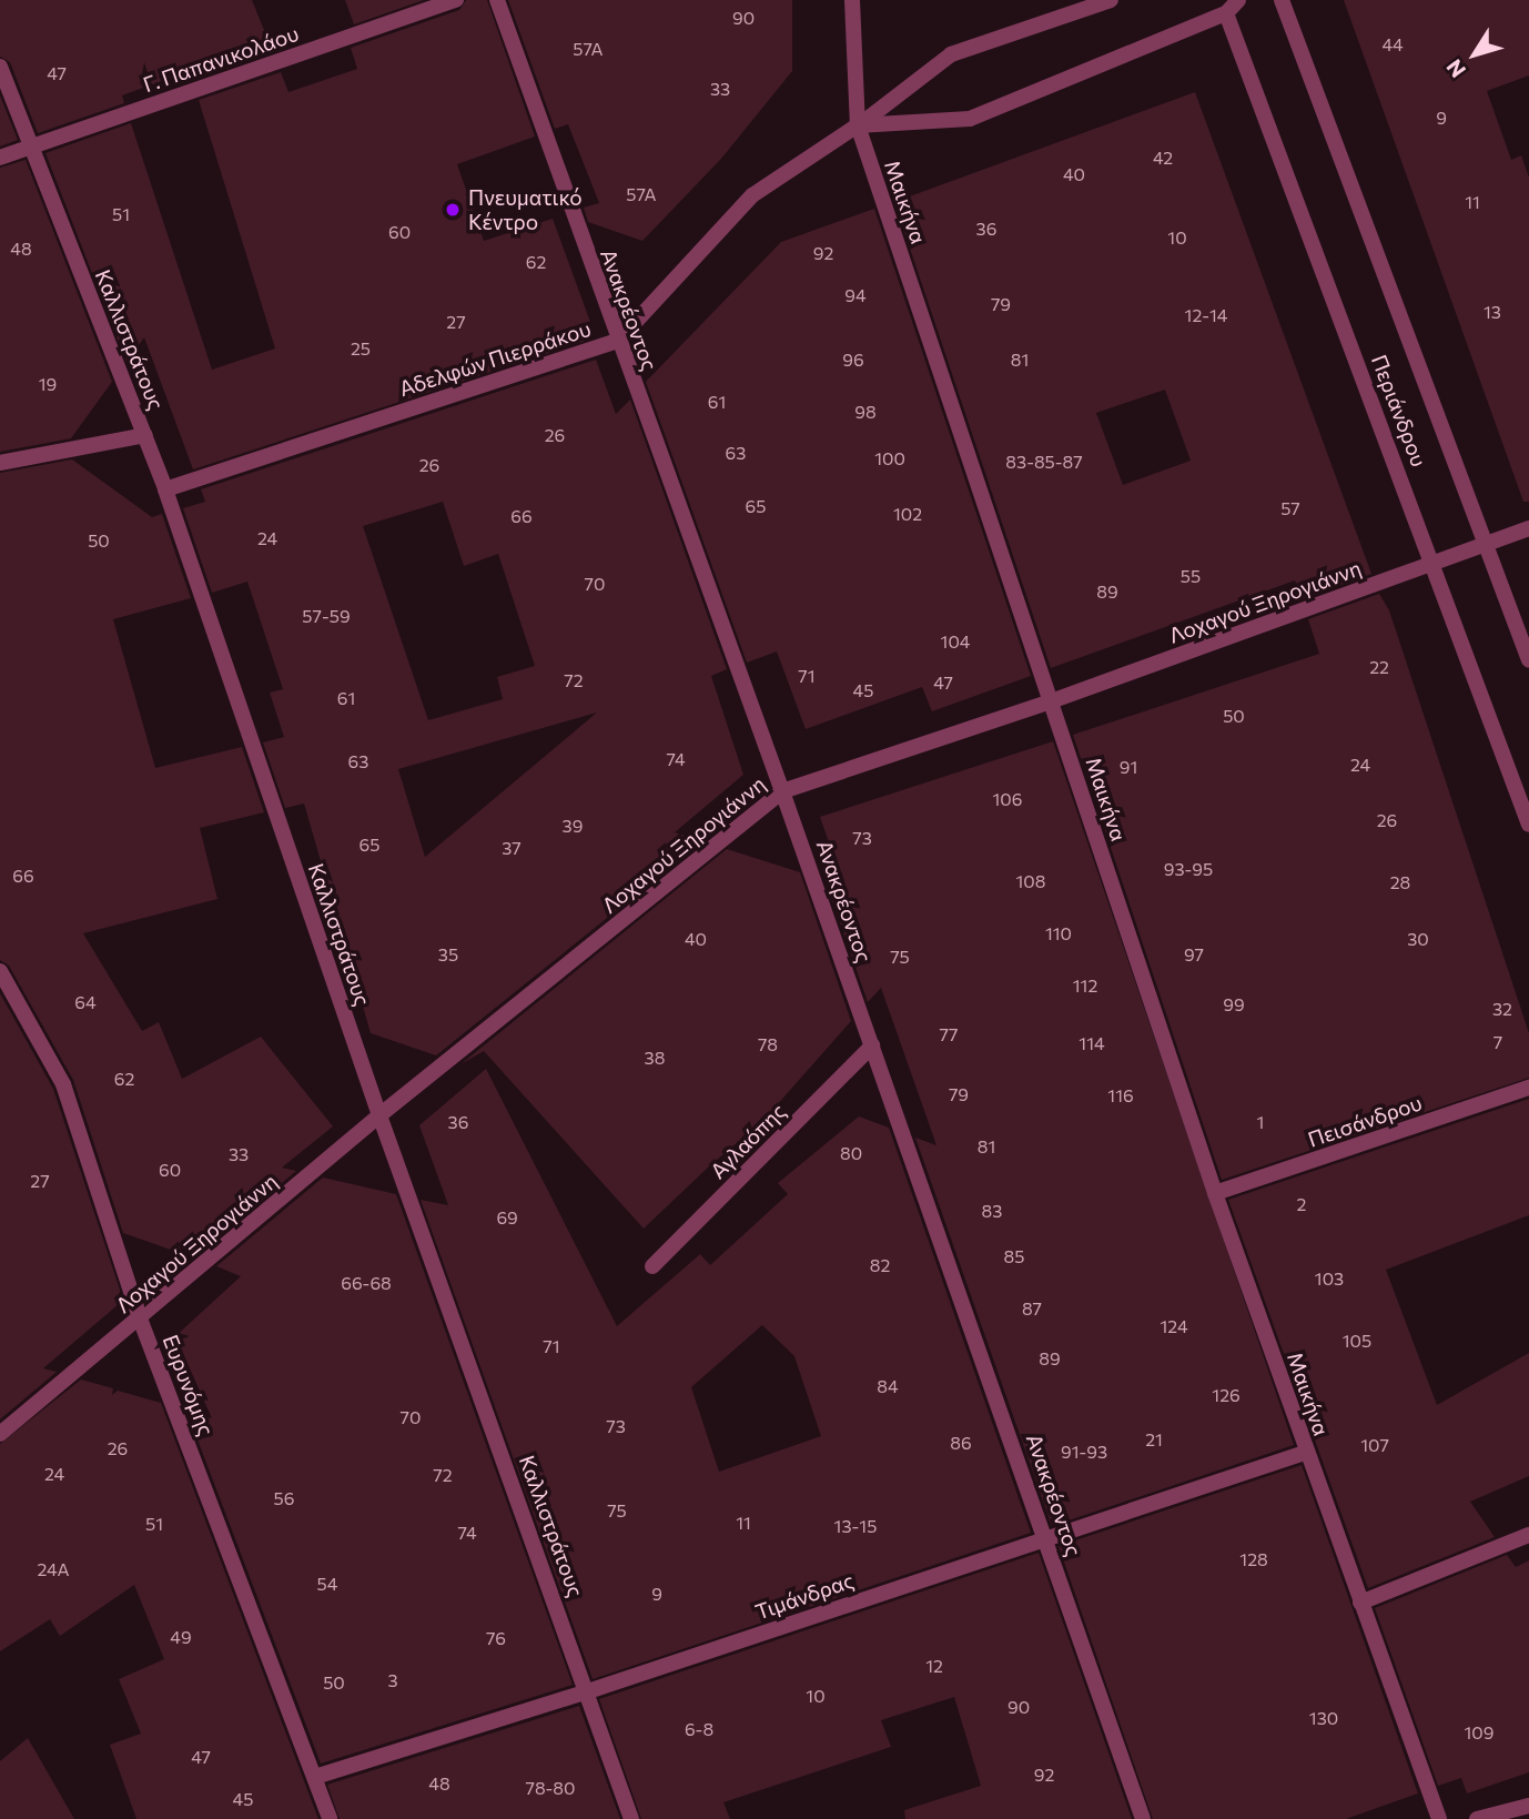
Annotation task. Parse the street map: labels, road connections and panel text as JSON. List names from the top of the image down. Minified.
{"streets":{"street":["Γ. Παπανικολάου","Μαικήνα","Ανακρέοντος","Καλλιστράτους","Αδελφών Πιερράκου","Περιάνδρου","Λοχαγού Ξηρογιάννη","Πεισάνδρου","Αγλαόπης","Ευρυνόμης","Τιμάνδρας"]},"crossings":[["Γ. Παπανικολάου","Καλλιστράτους"],["Μαικήνα","Αδελφών Πιερράκου"],["Μαικήνα","Λοχαγού Ξηρογιάννη"],["Μαικήνα","Πεισάνδρου"],["Μαικήνα","Τιμάνδρας"],["Ανακρέοντος","Αδελφών Πιερράκου"],["Ανακρέοντος","Λοχαγού Ξηρογιάννη"],["Ανακρέοντος","Αγλαόπης"],["Ανακρέοντος","Τιμάνδρας"],["Καλλιστράτους","Αδελφών Πιερράκου"],["Καλλιστράτους","Λοχαγού Ξηρογιάννη"],["Καλλιστράτους","Τιμάνδρας"],["Περιάνδρου","Λοχαγού Ξηρογιάννη"],["Λοχαγού Ξηρογιάννη","Ευρυνόμης"],["Ευρυνόμης","Τιμάνδρας"]],"places":["Πνευματικό Κέντρο"],"house_numbers":["90","44","57Α","47","33","9","42","40","57A","11","51","36","60","10","48","92","62","94","79","13","12-14","27","25","96","81","19","61","98","26","63","100","83-85-87","26","65","57","102","66","24","50","55","70","89","57-59","104","22","71","72","47","45","61","50","74","63","24","91","106","26","39","73","65","37","93-95","66","108","28","110","40","30","35","97","75","112","64","99","32","77","7","114","78","38","62","79","116","36","1","81","80","33","60","27","2","83","69","85","82","103","66-68","87","124","105","71","89","84","126","70","73","21","86","107","26","91-93","24","72","56","75","11","51","13-15","74","128","24A","54","9","49","76","12","3","50","10","90","130","6-8","109","47","92","48","78-80","45"],"north":"bottom left"}
